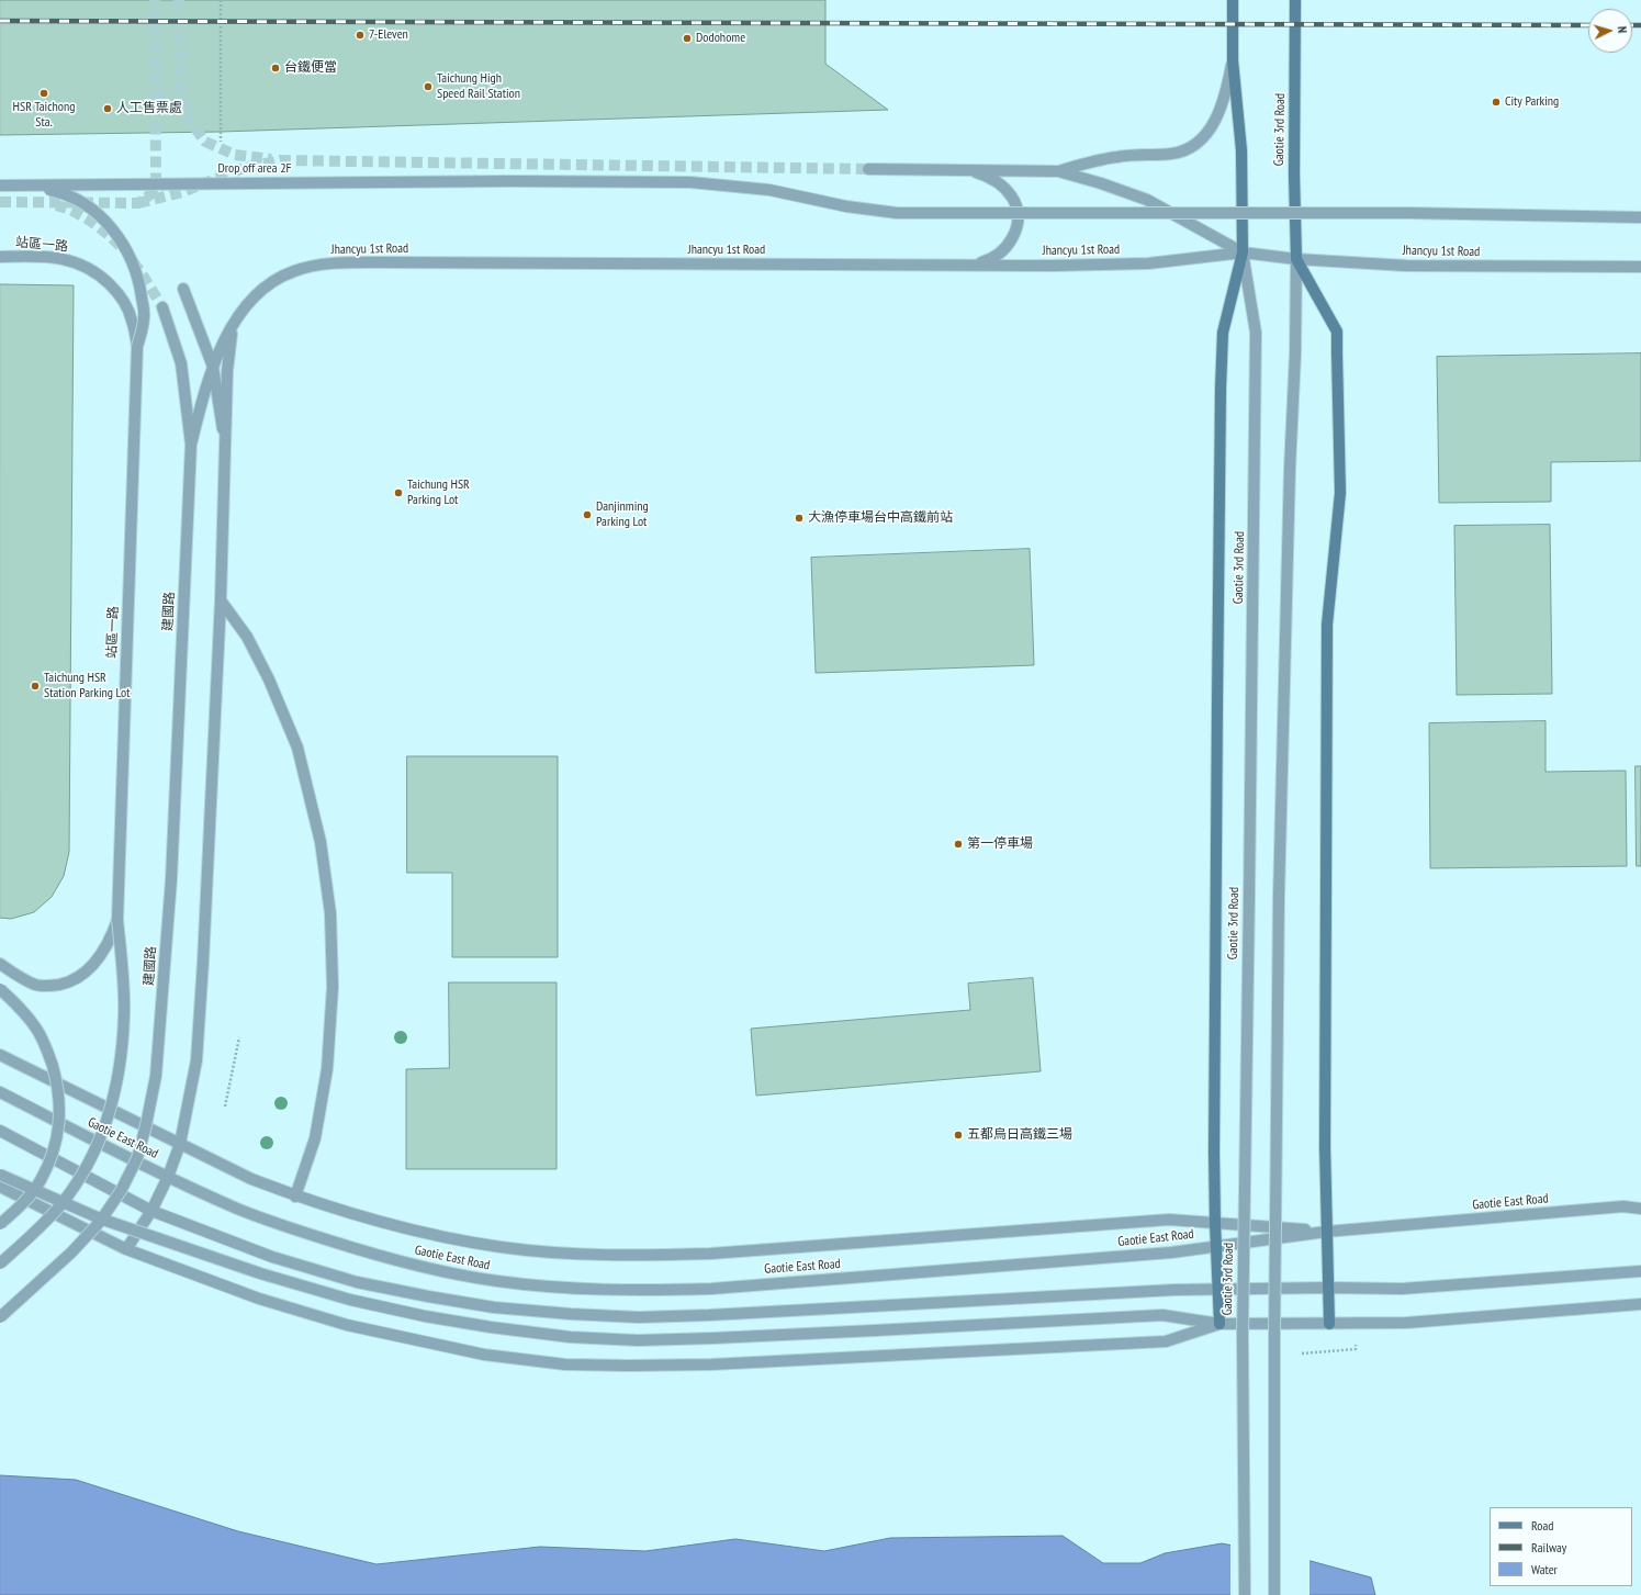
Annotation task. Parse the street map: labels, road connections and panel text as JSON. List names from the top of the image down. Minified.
{"streets":{"street":["Gaotie 3rd Road","Drop off area 2F","站區一路","Jhancyu 1st Road","建國路","Gaotie East Road"]},"crossings":[["Gaotie 3rd Road","Jhancyu 1st Road"],["Gaotie 3rd Road","Gaotie East Road"],["Drop off area 2F","站區一路"],["Jhancyu 1st Road","建國路"]],"places":["7-Eleven","Dodohome","台鐵便當","Taichung High Speed Rail Station","HSR Taichong Sta.","City Parking","人工售票處","Taichung HSR Parking Lot","Danjinming Parking Lot","大漁停車場台中高鐵前站","Taichung HSR Station Parking Lot","第一停車場","五都烏日高鐵三場"],"legend":["Road","Railway","Water"],"north":"right"}
